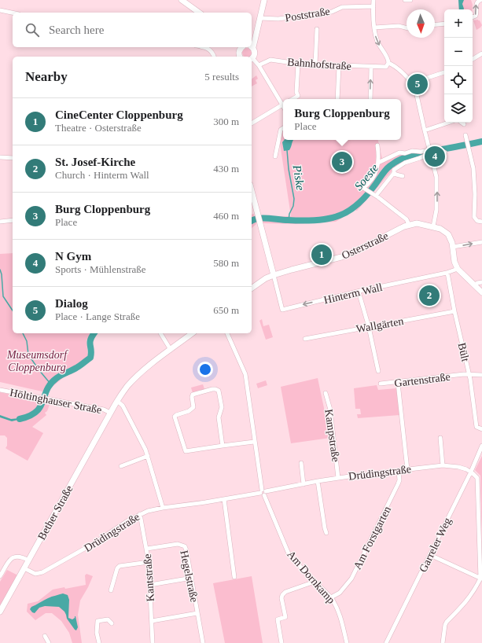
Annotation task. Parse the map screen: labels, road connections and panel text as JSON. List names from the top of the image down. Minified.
{"streets":{"street":["Poststraße","Bahnhofstraße","Osterstraße","Hinterm Wall","Wallgärten","Bült","Gartenstraße","Höltinghauser Straße","Kampstraße","Drüdingstraße","Bether Straße","Am Forstgarten","Garreler Weg","Hegelstraße","Am Dornkamp","Kantstraße"]},"crossings":[["Osterstraße","Hinterm Wall"],["Hinterm Wall","Bült"],["Wallgärten","Bült"],["Bült","Gartenstraße"],["Höltinghauser Straße","Bether Straße"],["Kampstraße","Drüdingstraße"],["Drüdingstraße","Bether Straße"],["Drüdingstraße","Am Forstgarten"],["Drüdingstraße","Garreler Weg"],["Drüdingstraße","Am Dornkamp"],["Drüdingstraße","Kantstraße"],["Am Forstgarten","Am Dornkamp"],["Hegelstraße","Kantstraße"]],"water":["Soeste","Piske"],"parks":["Museumsdorf Cloppenburg"],"north":"bottom","page":{"map_buttons":["+","−"],"search":"Search here","heading":["Nearby","5 results"],"pins":["5","4","3","1","2"],"list":[{"mark":"1","name":"CineCenter Cloppenburg","note":"Theatre · Osterstraße","value":"300 m"},{"mark":"2","name":"St. Josef-Kirche","note":"Church · Hinterm Wall","value":"430 m"},{"mark":"3","name":"Burg Cloppenburg","note":"Place","value":"460 m"},{"mark":"4","name":"N Gym","note":"Sports · Mühlenstraße","value":"580 m"},{"mark":"5","name":"Dialog","note":"Place · Lange Straße","value":"650 m"}],"popup":["Burg Cloppenburg","Place"]}}
